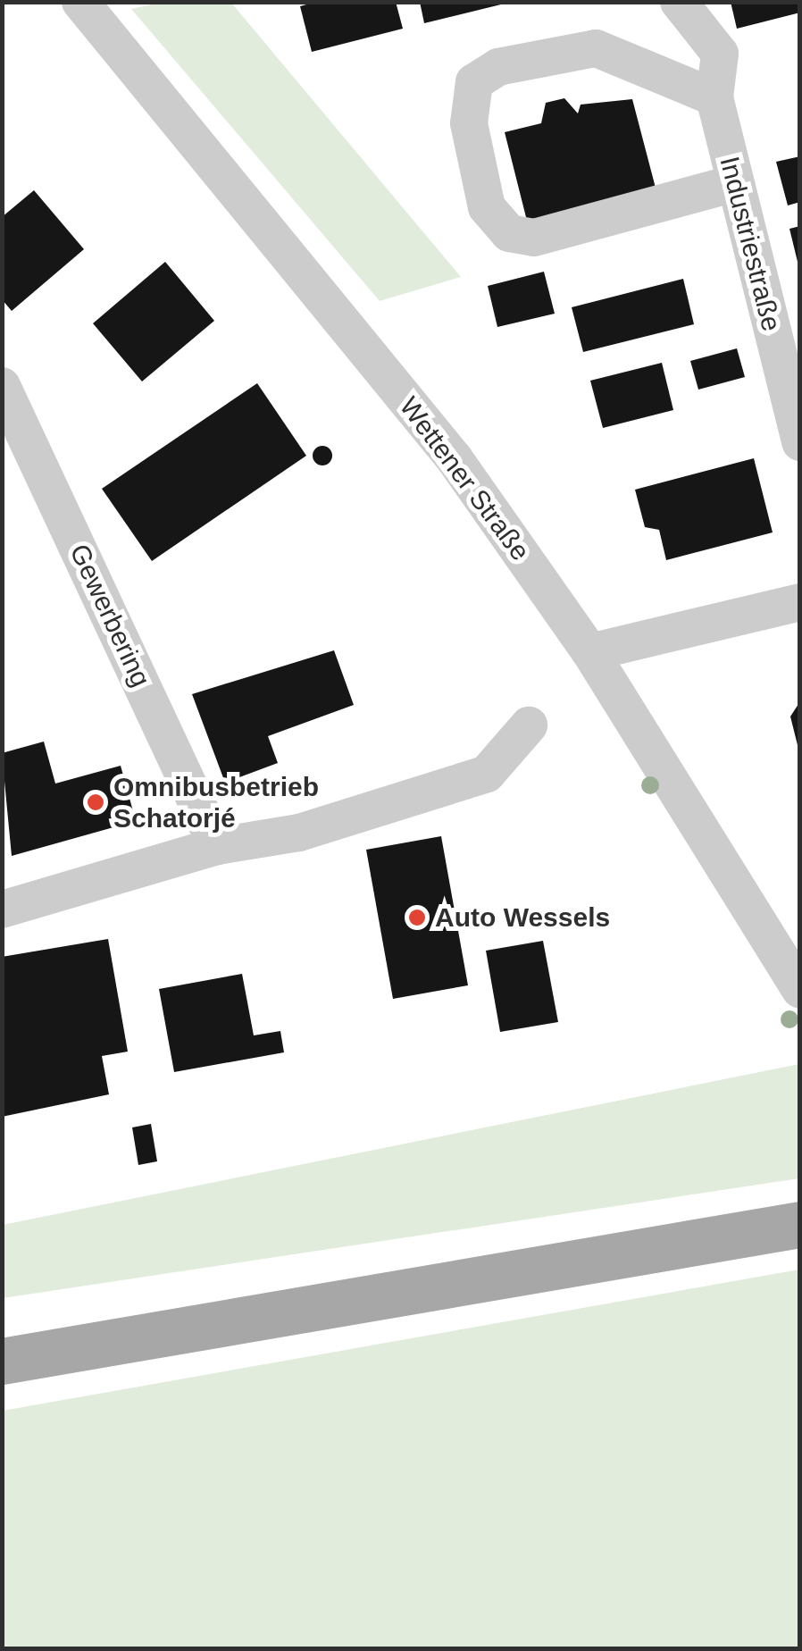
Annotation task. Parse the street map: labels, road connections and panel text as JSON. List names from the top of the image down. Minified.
{"streets":{"street":["Industriestraße","Wettener Straße","Gewerbering"]},"places":["Omnibusbetrieb Schatorjé","Auto Wessels"]}
